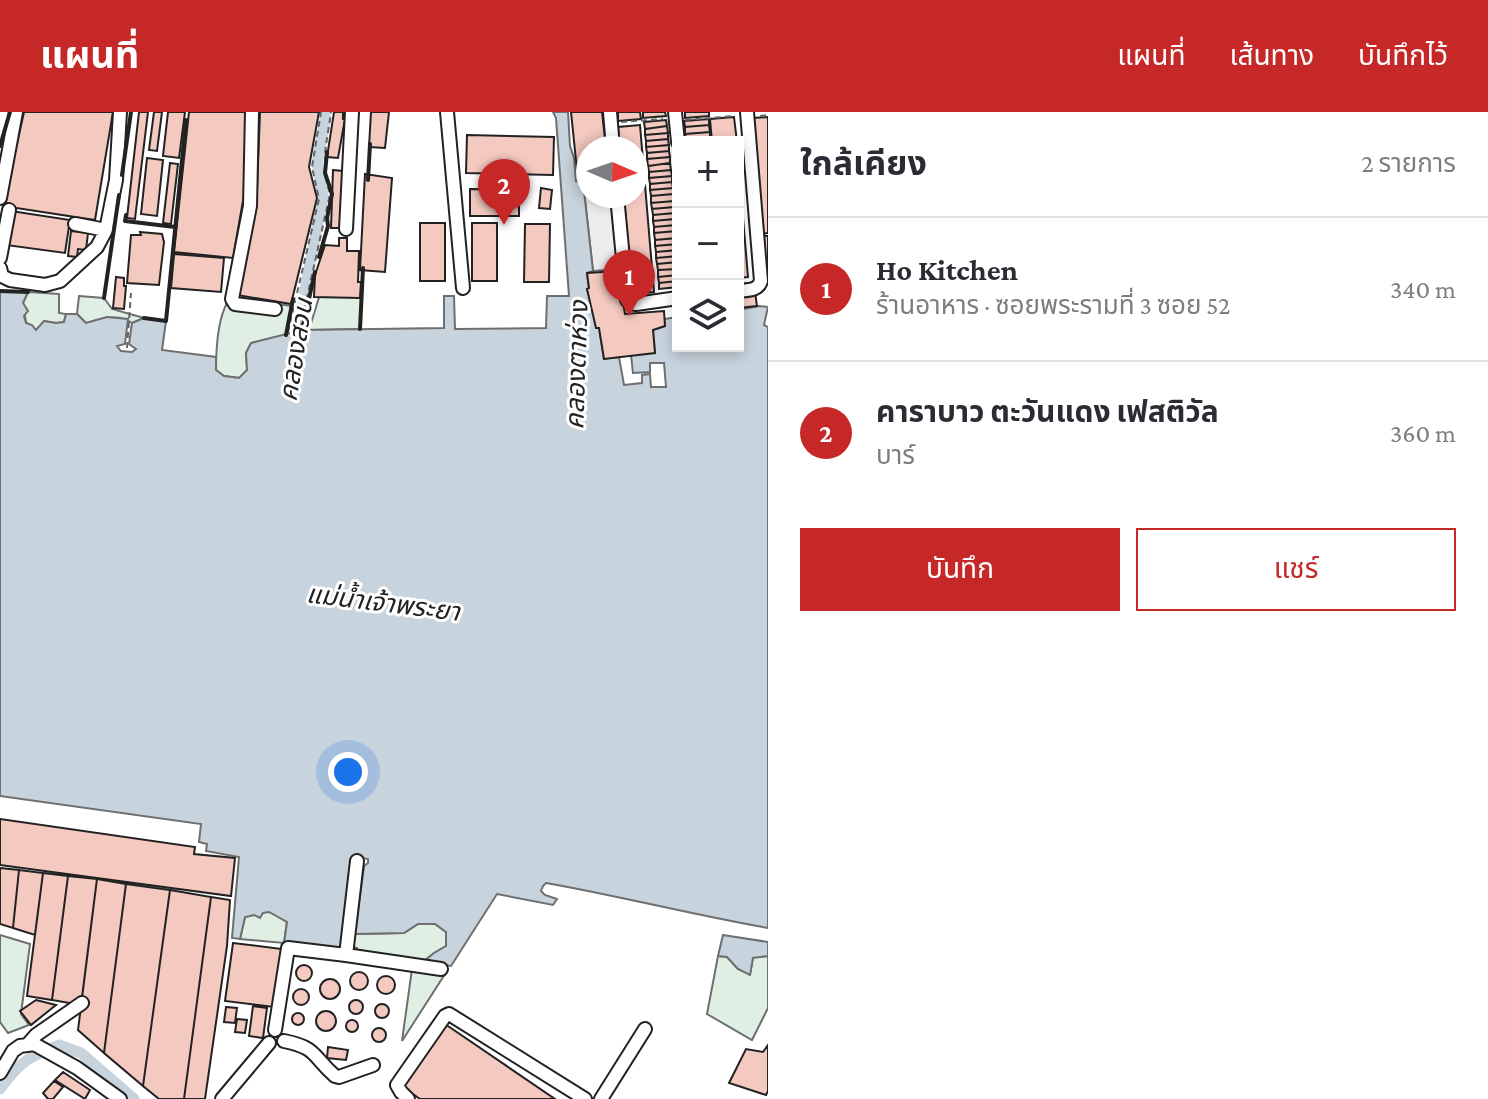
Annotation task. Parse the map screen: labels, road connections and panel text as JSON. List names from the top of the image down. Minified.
{"water":["คลองสวน","คลองตาห่วง","แม่น้ำเจ้าพระยา"],"north":"right","page":{"header":"แผนที่","nav":["แผนที่","เส้นทาง","บันทึกไว้"],"heading":["ใกล้เคียง","2 รายการ"],"map_buttons":["+","−"],"pins":["2","1"],"list":[{"mark":"1","name":"Ho Kitchen","note":"ร้านอาหาร · ซอยพระรามที่ 3 ซอย 52","value":"340 m"},{"mark":"2","name":"คาราบาว ตะวันแดง เฟสติวัล","note":"บาร์","value":"360 m"}],"buttons":["บันทึก","แชร์"]}}
